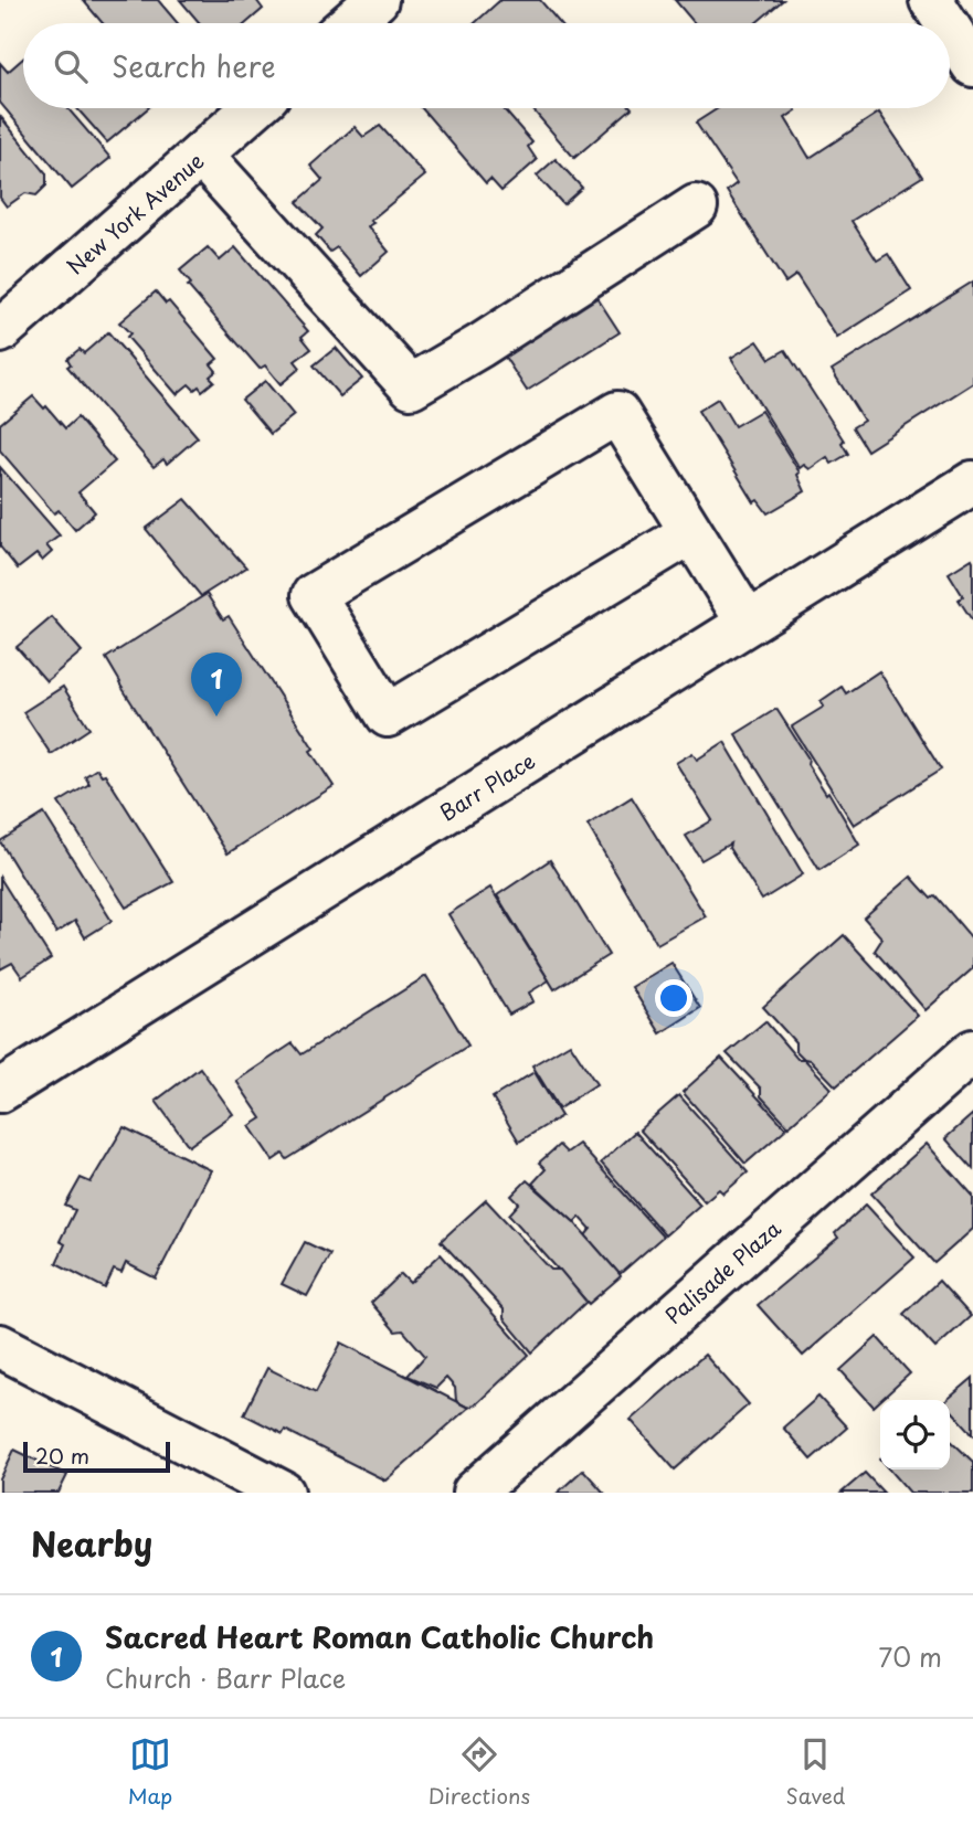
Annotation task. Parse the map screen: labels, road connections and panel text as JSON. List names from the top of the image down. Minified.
{"streets":{"street":["New York Avenue","Barr Place","Palisade Plaza"]},"scale_bar":"20 m","page":{"search":"Search here","pins":"1","scale":"20 m","heading":"Nearby","list":[{"mark":"1","name":"Sacred Heart Roman Catholic Church","note":"Church · Barr Place","value":"70 m"}],"nav":["Map","Directions","Saved"]}}
